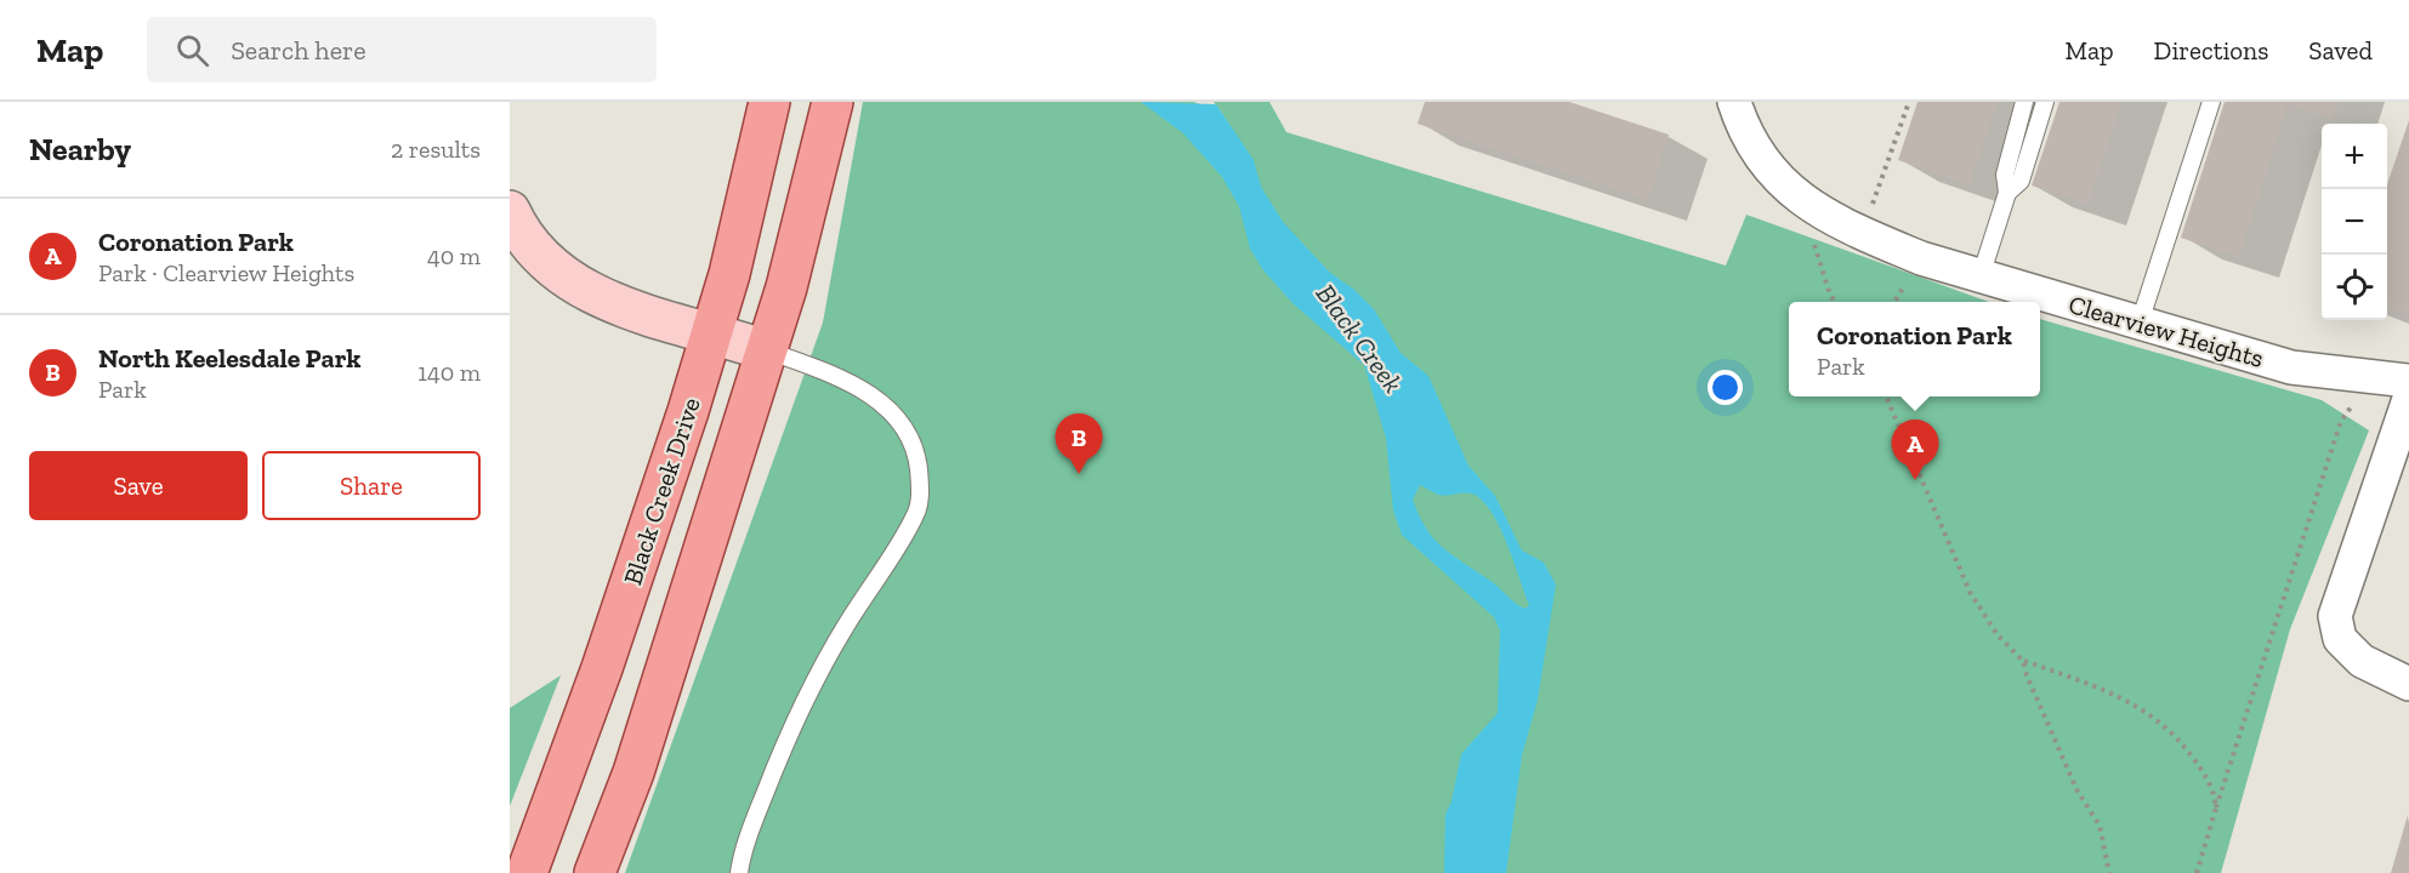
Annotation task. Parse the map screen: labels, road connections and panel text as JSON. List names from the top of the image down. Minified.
{"streets":{"main road":["Black Creek Drive"],"street":["Clearview Heights"]},"water":["Black Creek"],"page":{"header":"Map","search":"Search here","nav":["Map","Directions","Saved"],"heading":["Nearby","2 results"],"map_buttons":["+","−"],"list":[{"mark":"A","name":"Coronation Park","note":"Park · Clearview Heights","value":"40 m"},{"mark":"B","name":"North Keelesdale Park","note":"Park","value":"140 m"}],"popup":["Coronation Park","Park"],"pins":["B","A"],"buttons":["Save","Share"]}}
